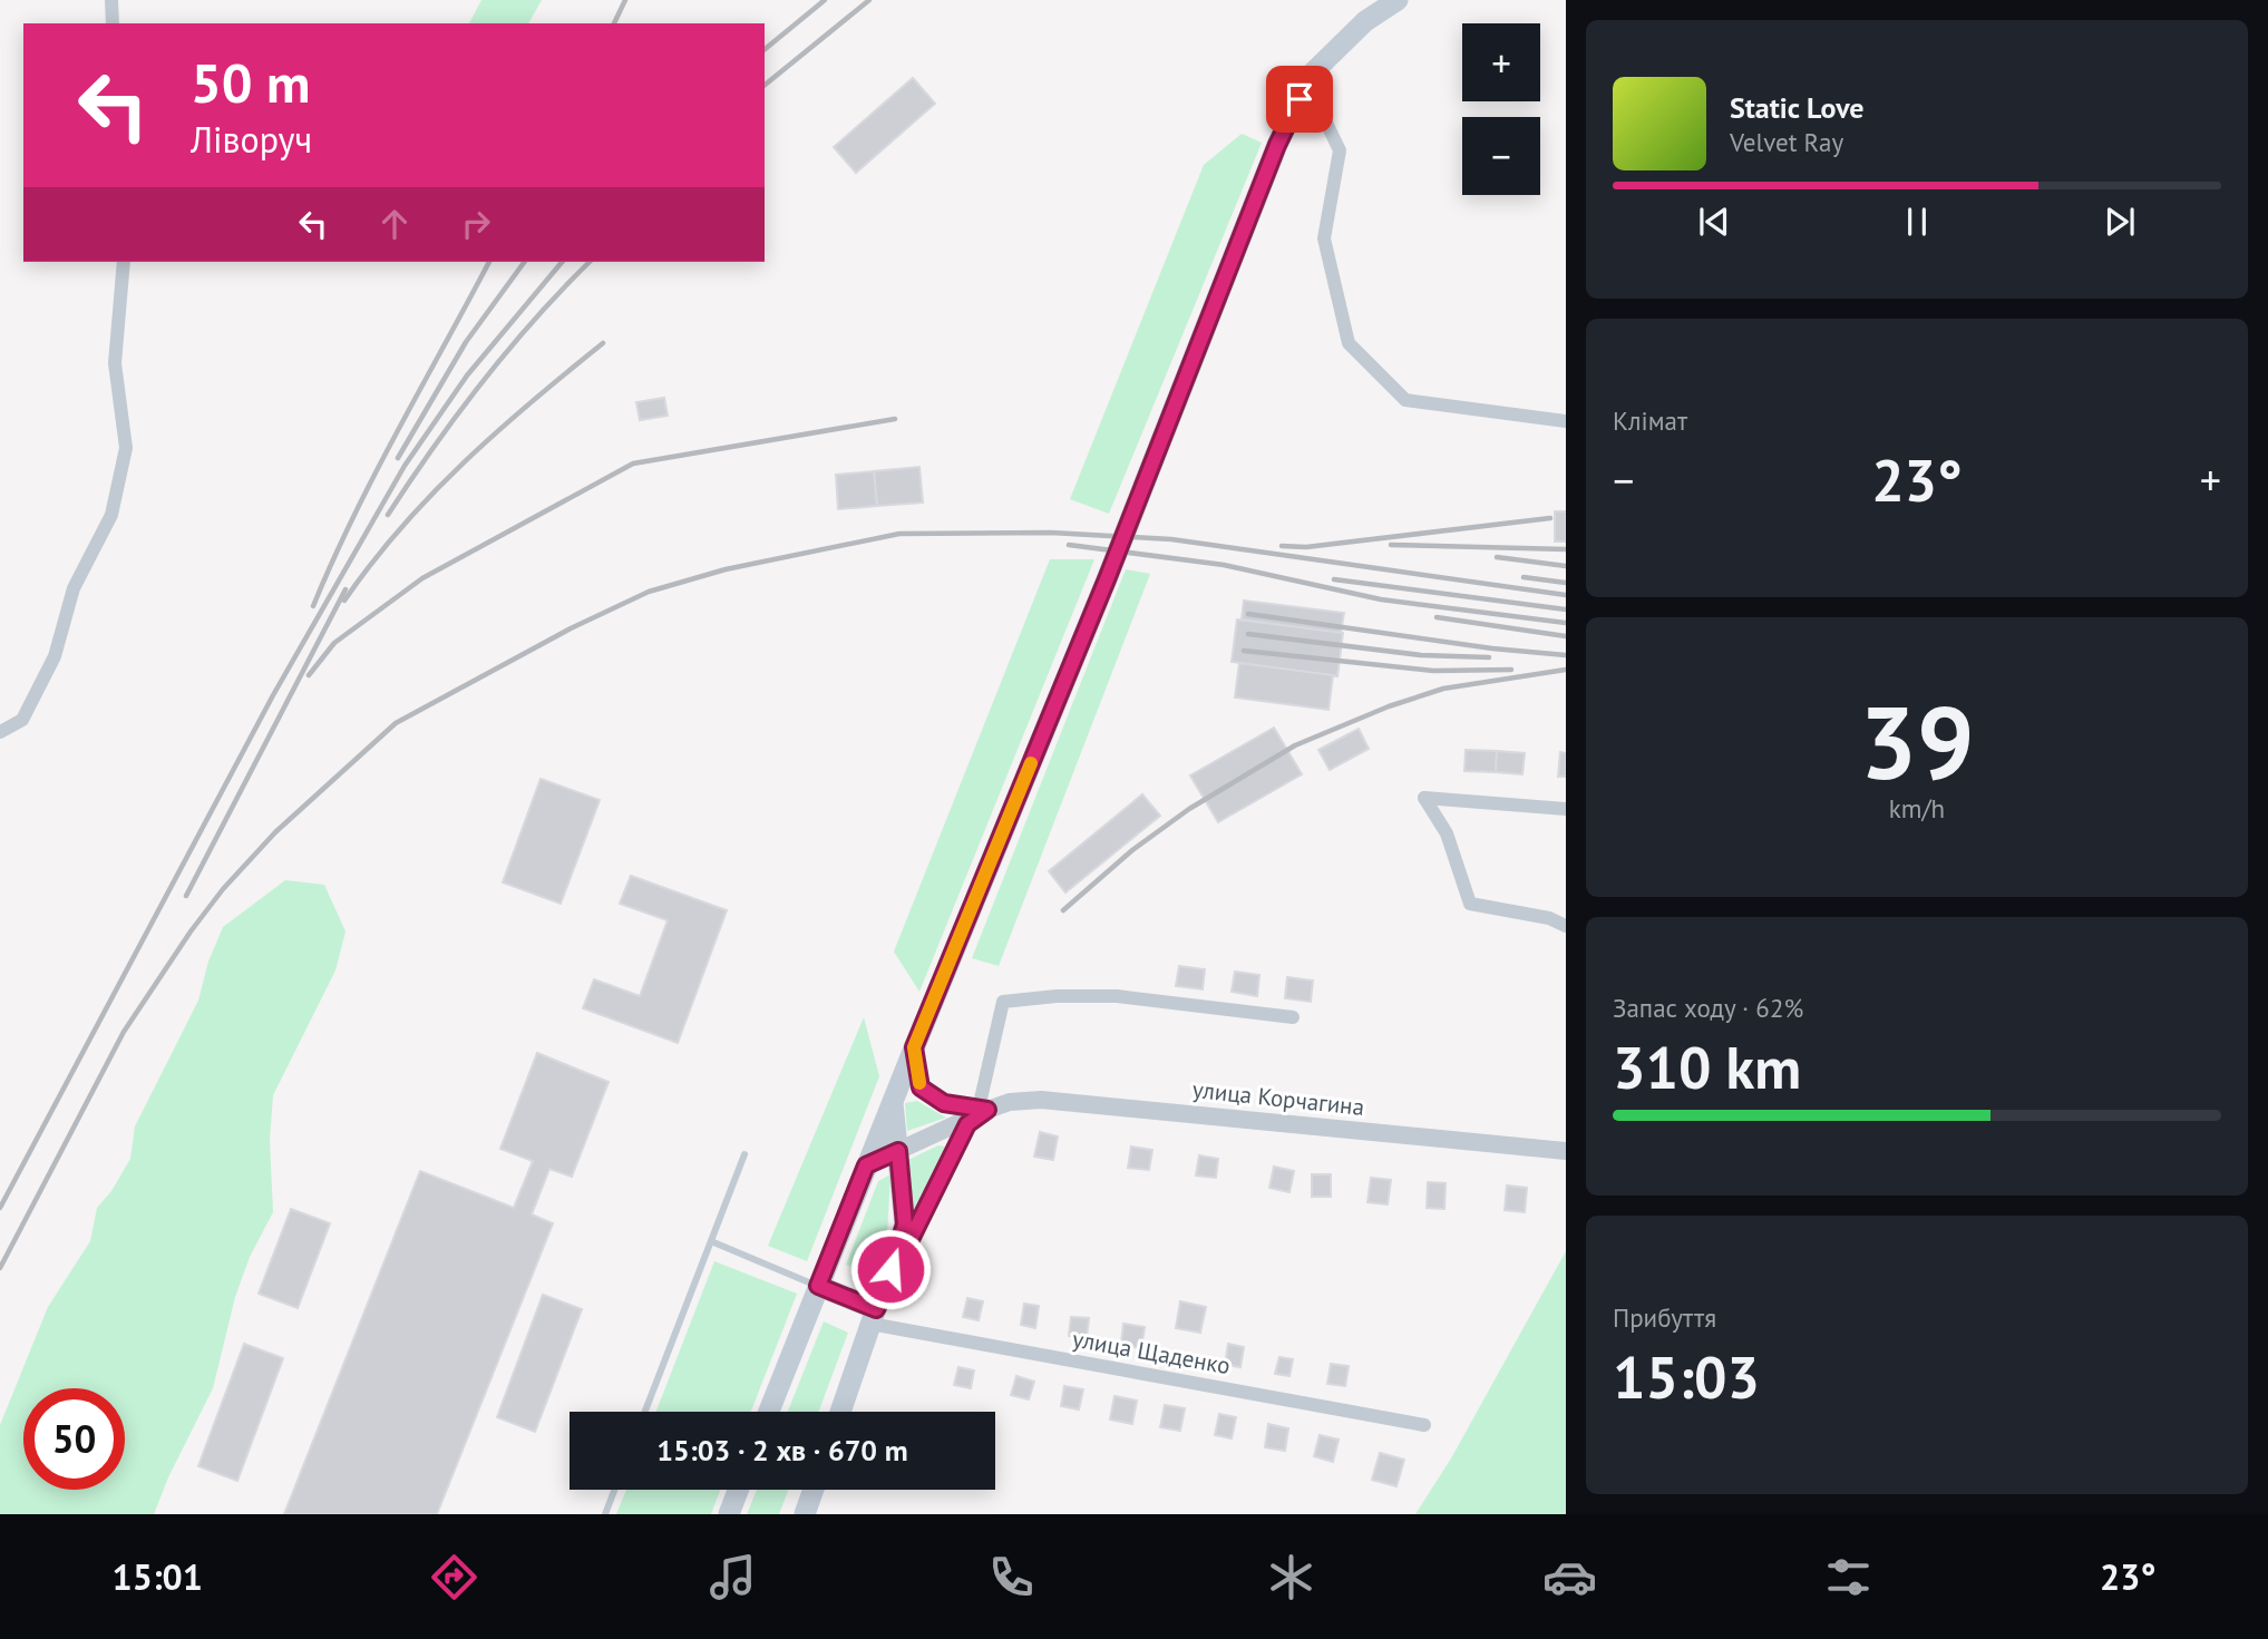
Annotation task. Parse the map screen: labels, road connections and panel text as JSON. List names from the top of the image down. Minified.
{"streets":{"street":["улица Корчагина","улица Щаденко"]},"page":{"map_buttons":["+","−"],"turn":["50 m","Ліворуч"],"song":["Static Love","Velvet Ray"],"tile":["Клімат",["39","km/h"],["Запас ходу · 62%","310 km"],["Прибуття","15:03"]],"heat":["−","23°","+"],"limit":"50","trip":"15:03 · 2 хв · 670 m","tabs":["15:01","23°"]}}
